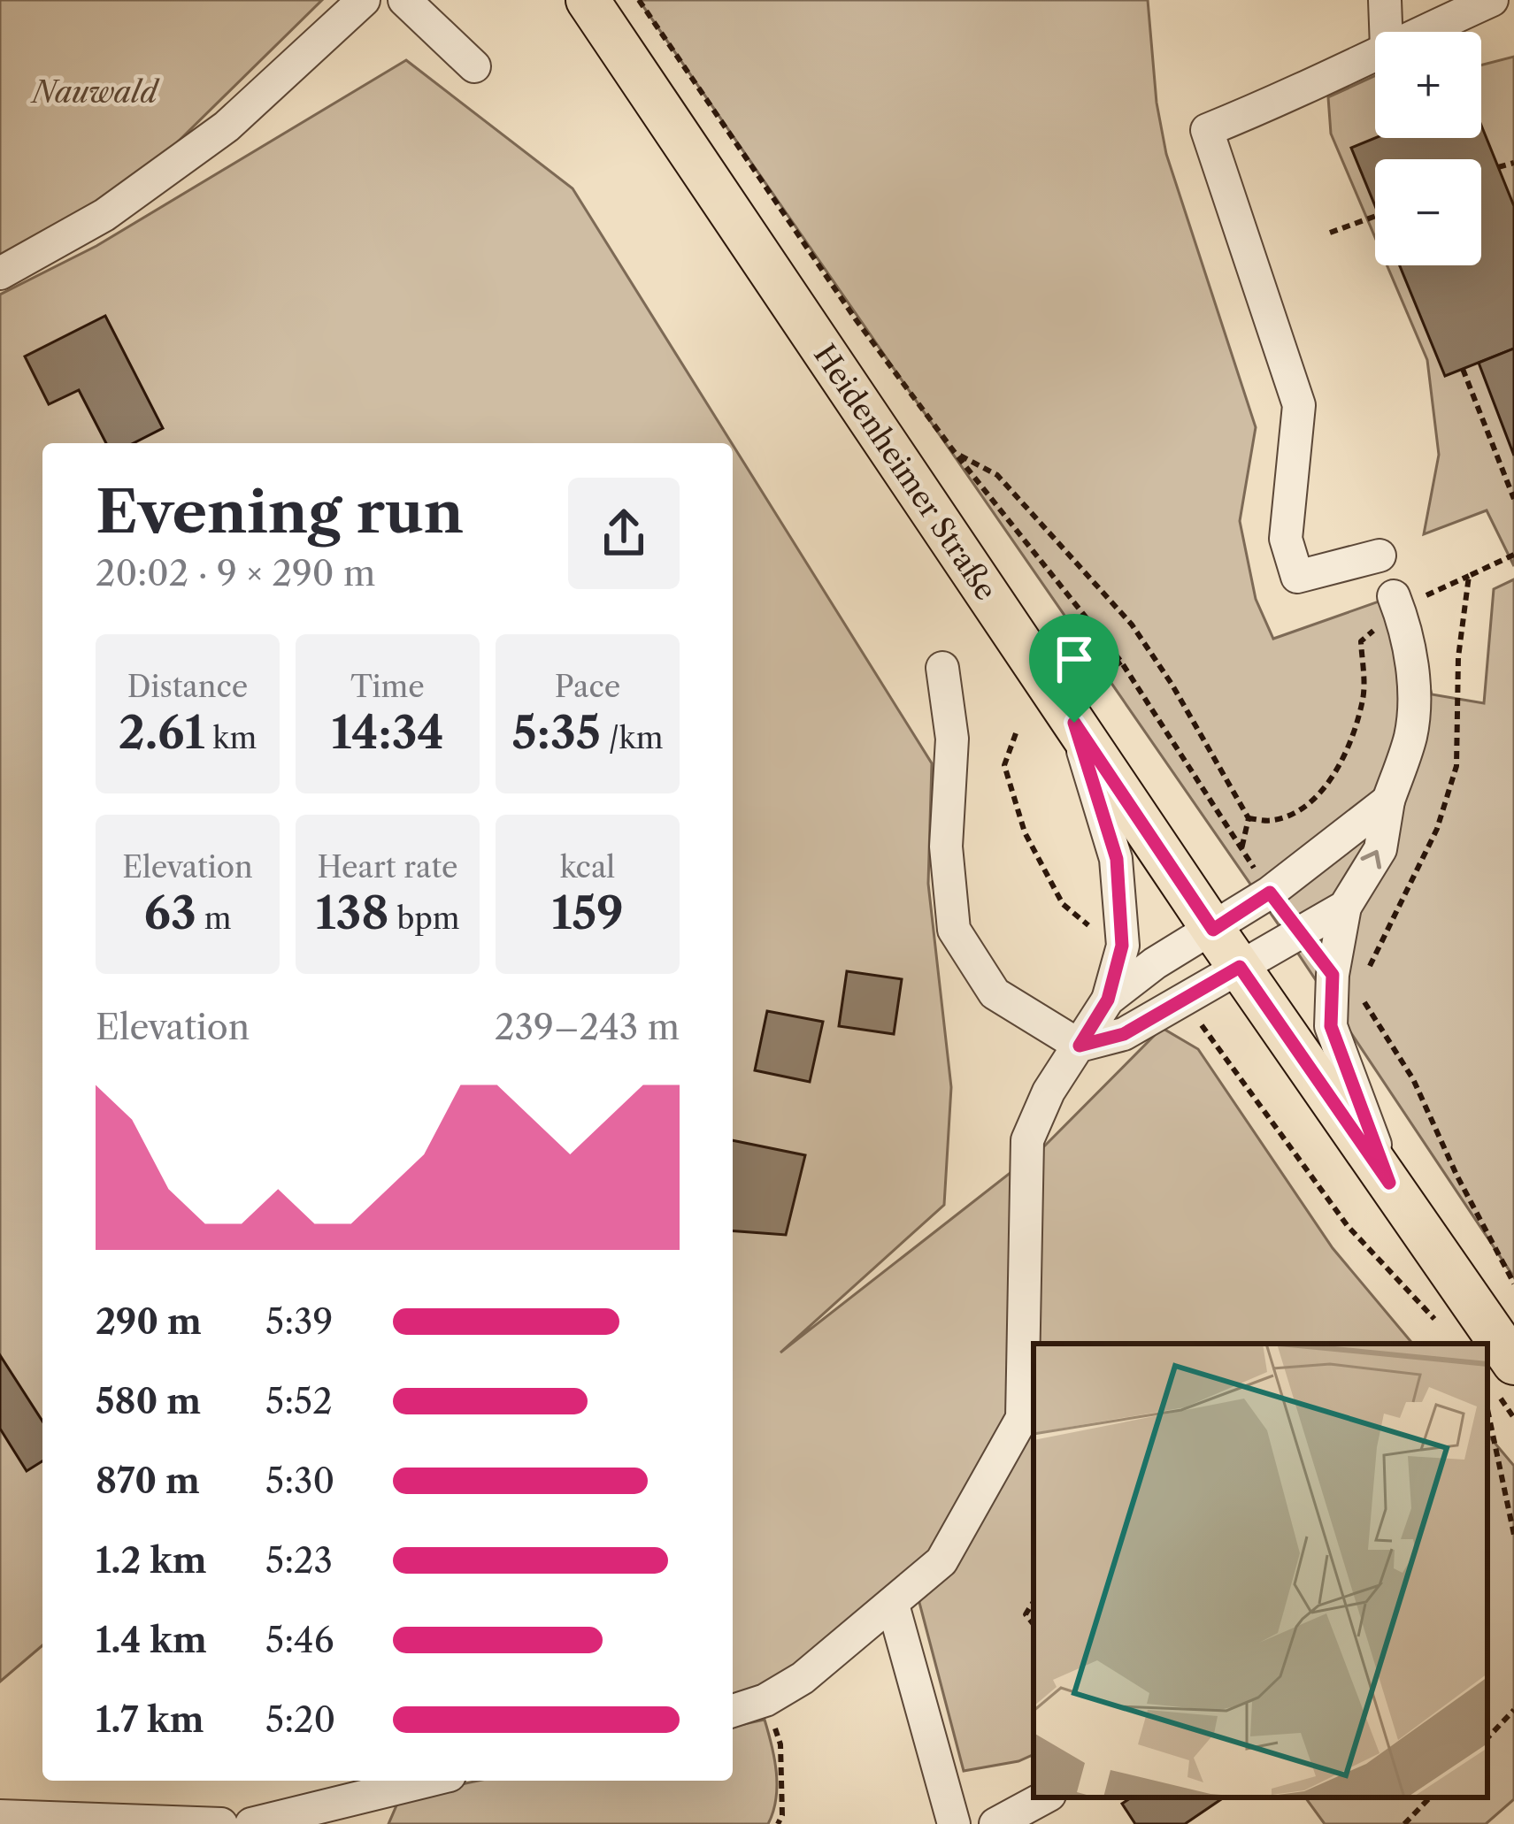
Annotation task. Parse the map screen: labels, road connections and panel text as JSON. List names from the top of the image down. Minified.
{"streets":{"main road":["Heidenheimer Straße"]},"parks":["Nauwald"],"page":{"map_buttons":["+","−"],"heading":["Evening run","20:02 · 9 × 290 m"],"stats":[["Distance","2.61 km"],["Time","14:34"],["Pace","5:35 /km"],["Elevation","63 m"],["Heart rate","138 bpm"],["kcal","159"]],"chart":["Elevation","239–243 m"],"list":[{"name":"290 m","note":"5:39"},{"name":"580 m","note":"5:52"},{"name":"870 m","note":"5:30"},{"name":"1.2 km","note":"5:23"},{"name":"1.4 km","note":"5:46"},{"name":"1.7 km","note":"5:20"}]}}
